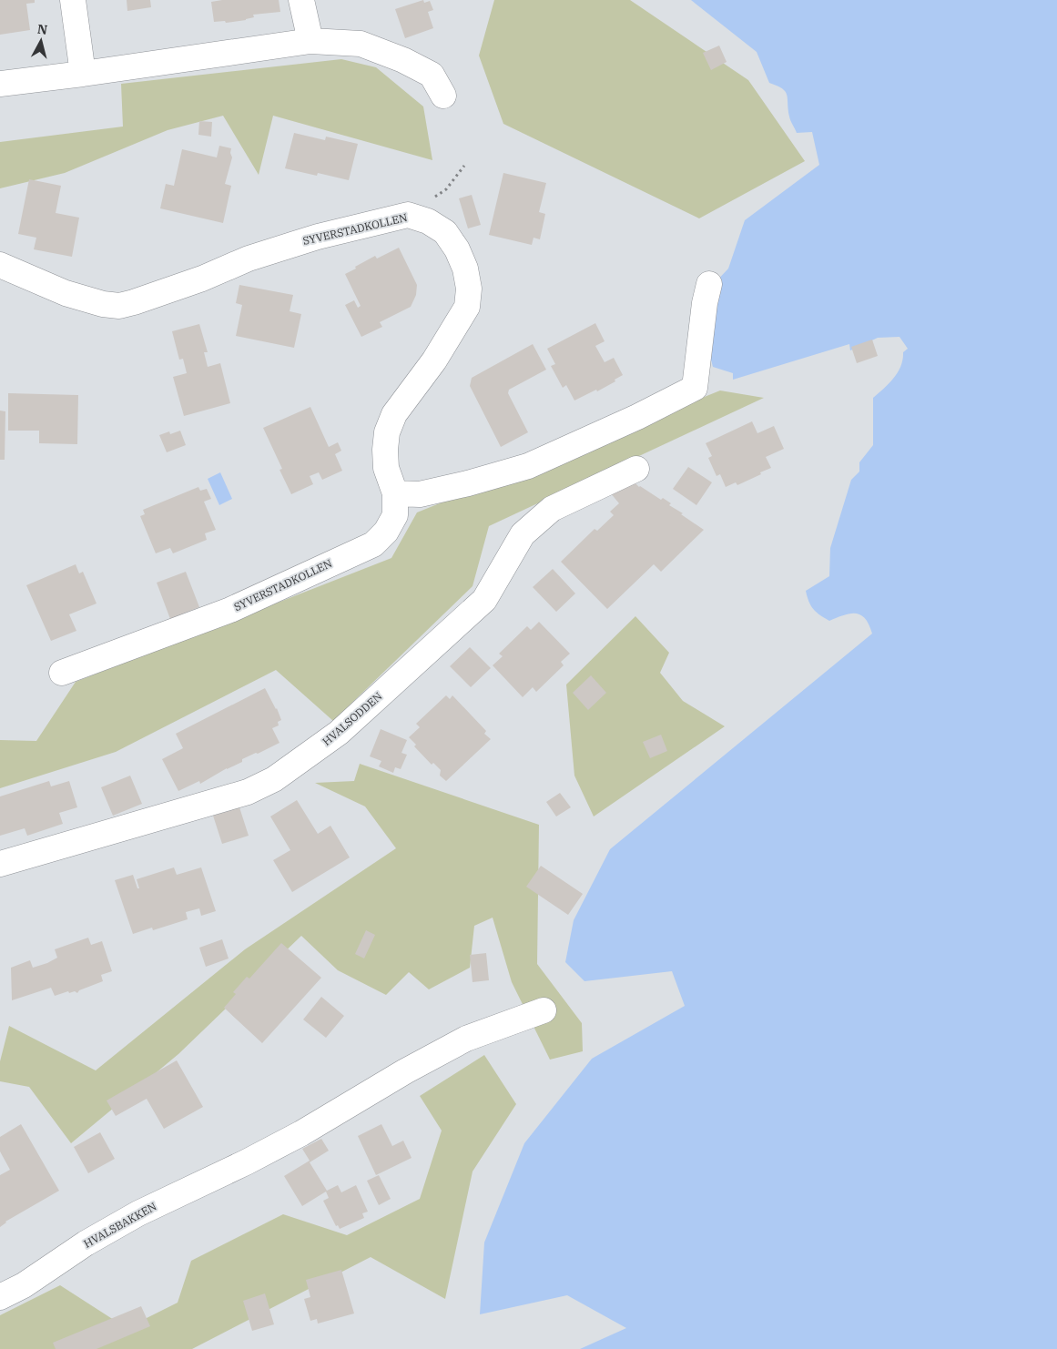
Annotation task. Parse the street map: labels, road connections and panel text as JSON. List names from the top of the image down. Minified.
{"streets":{"street":["SYVERSTADKOLLEN","HVALSODDEN","HVALSBAKKEN"]},"north":"top"}
